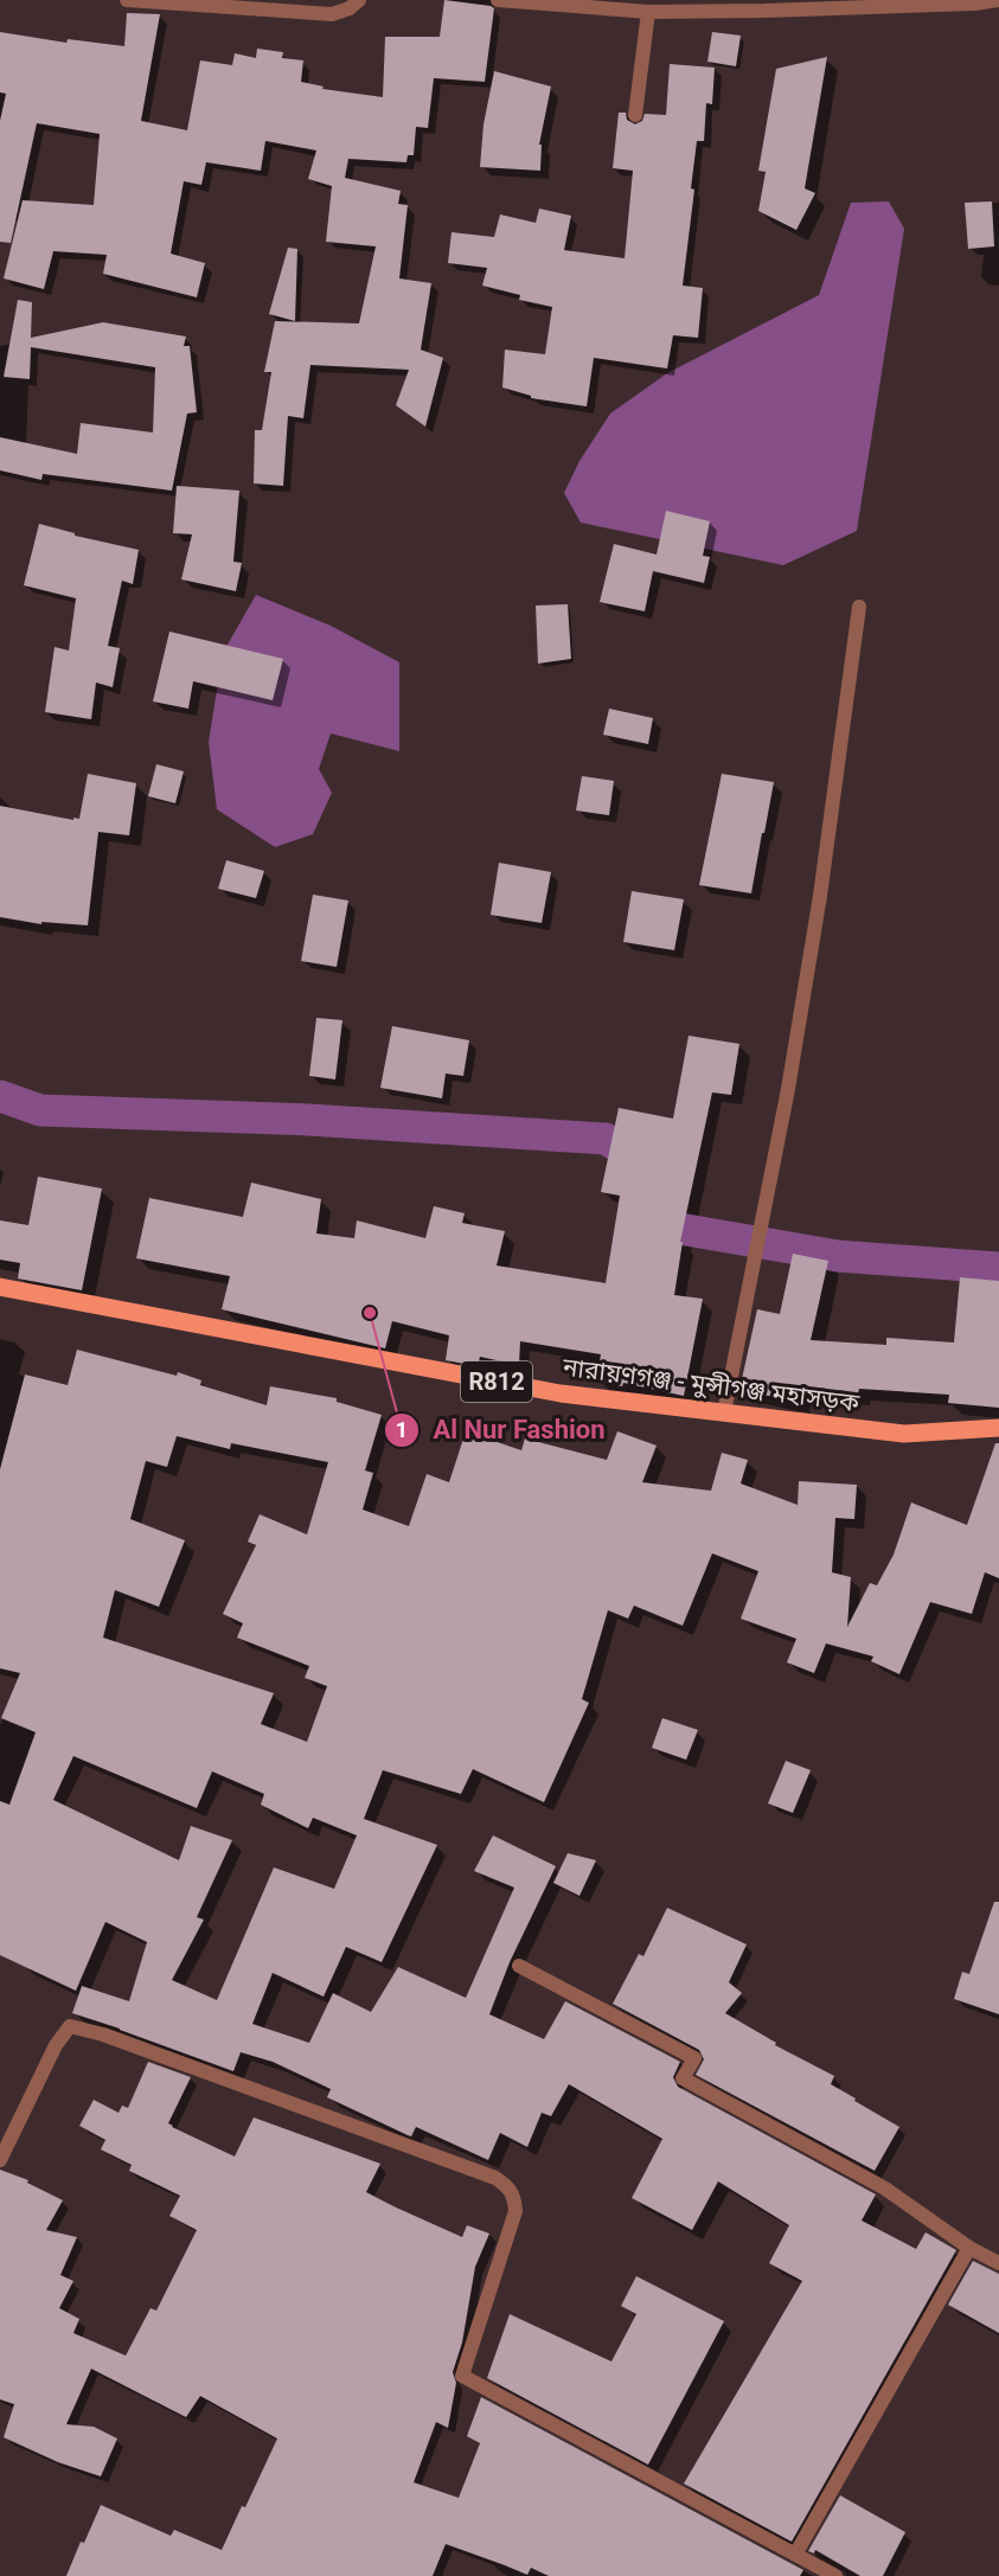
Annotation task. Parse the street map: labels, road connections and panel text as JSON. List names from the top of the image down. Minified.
{"streets":{"main road":["R812","নারায়ণগঞ্জ - মুন্সীগঞ্জ মহাসড়ক"]},"places":["Al Nur Fashion"]}
